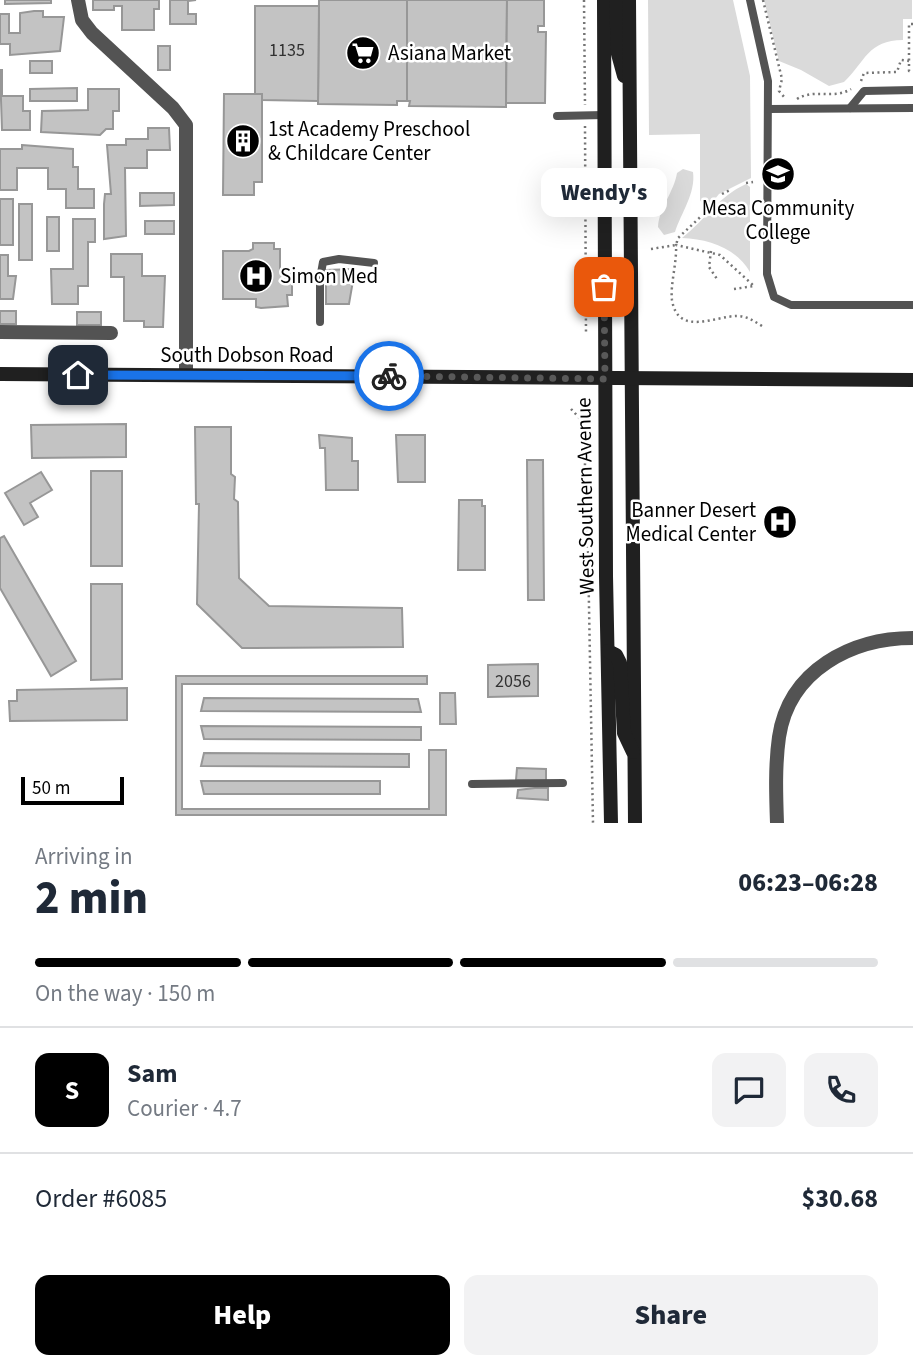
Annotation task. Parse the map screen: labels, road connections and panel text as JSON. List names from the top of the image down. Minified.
{"streets":{"main road":["South Dobson Road","West Southern Avenue"]},"crossings":[["South Dobson Road","West Southern Avenue"]],"places":{"supermarket":["Asiana Market"],"building":["1st Academy Preschool & Childcare Center"],"school or university":["Mesa Community College"],"hospital":["Simon Med","Banner Desert Medical Center"],"other":["Wendy's"]},"house_numbers":["1135","2056"],"scale_bar":"50 m","page":{"bubble":"Wendy's","scale":"50 m","heading":["2 min","Arriving in","06:23–06:28"],"panel":["Sam","Courier · 4.7","Order #6085","$30.68"],"bar":"On the way · 150 m","round":"S","buttons":["Help","Share"]}}
